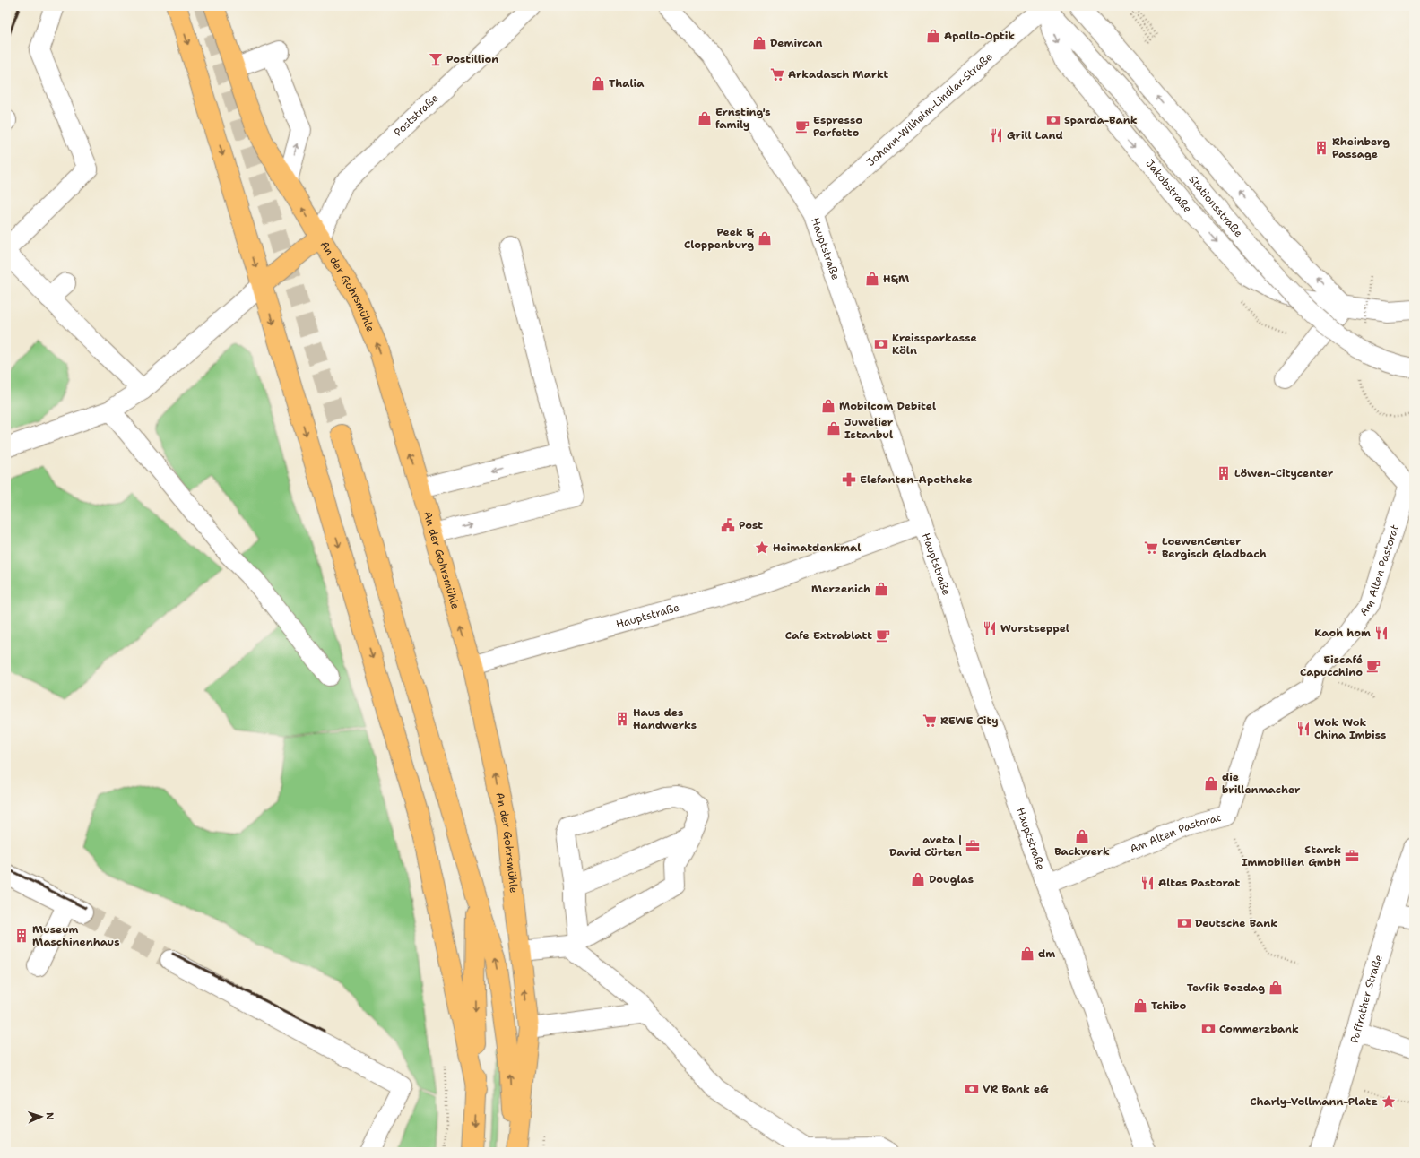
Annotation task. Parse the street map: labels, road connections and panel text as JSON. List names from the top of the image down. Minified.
{"streets":{"main road":["An der Gohrsmühle"],"street":["Johann-Wilhelm-Lindlar-Straße","Poststraße","Jakobstraße","Stationsstraße","Hauptstraße","Am Alten Pastorat","Paffrather Straße"]},"crossings":[["Johann-Wilhelm-Lindlar-Straße","Jakobstraße"],["Johann-Wilhelm-Lindlar-Straße","Stationsstraße"],["Johann-Wilhelm-Lindlar-Straße","Hauptstraße"],["Poststraße","An der Gohrsmühle"],["Jakobstraße","Stationsstraße"],["Hauptstraße","An der Gohrsmühle"],["Hauptstraße","Am Alten Pastorat"]],"places":{"shop":["Apollo-Optik","Demircan","Thalia","Ernsting's family","Peek & Cloppenburg","H&M","Mobilcom Debitel","Juwelier Istanbul","Merzenich","die brillenmacher","Backwerk","Douglas","dm","Tevfik Bozdag","Tchibo"],"bar":["Postillion"],"supermarket":["Arkadasch Markt","LoewenCenter Bergisch Gladbach","REWE City"],"bank":["Sparda-Bank","Kreissparkasse Köln","Deutsche Bank","Commerzbank","VR Bank eG"],"cafe":["Espresso Perfetto","Cafe Extrablatt","Eiscafé Capucchino"],"restaurant":["Grill Land","Wurstseppel","Kaoh hom","Wok Wok China Imbiss","Altes Pastorat"],"building":["Rheinberg Passage","Löwen-Citycenter","Haus des Handwerks","Museum Maschinenhaus"],"pharmacy":["Elefanten-Apotheke"],"public building":["Post"],"place":["Heimatdenkmal","Charly-Vollmann-Platz"],"office":["aveta | David Cürten","Starck Immobilien GmbH"]},"north":"right"}
